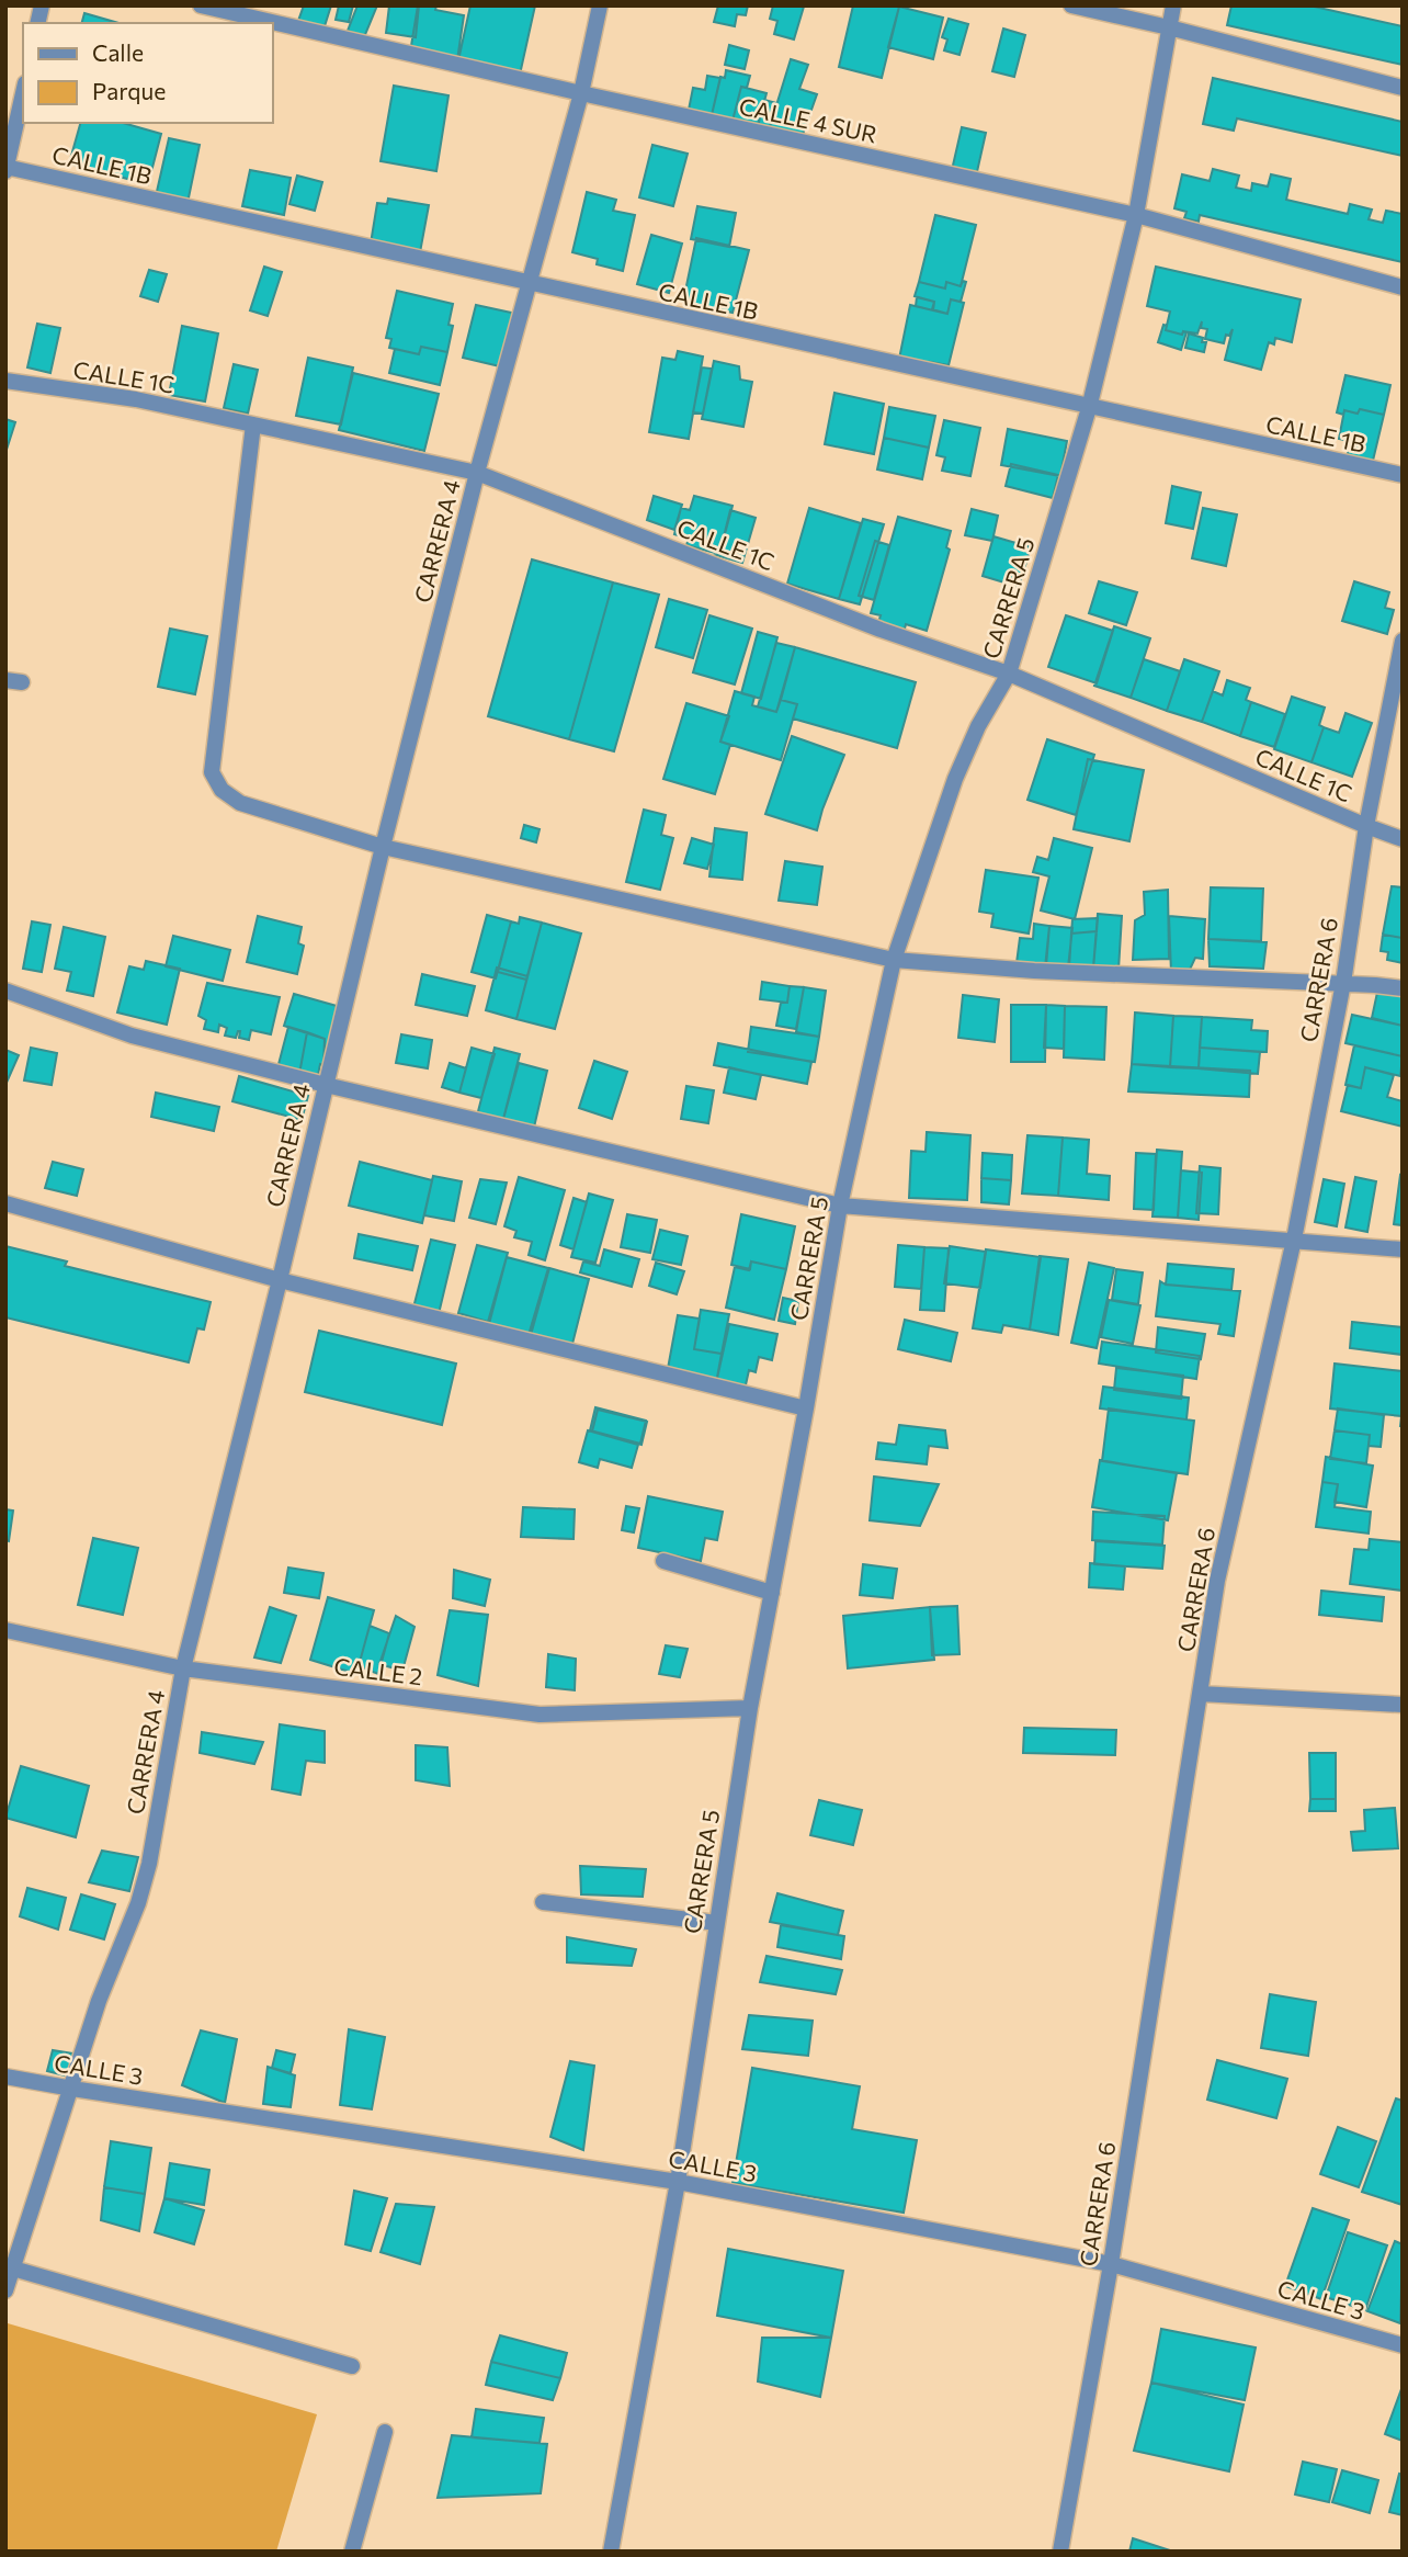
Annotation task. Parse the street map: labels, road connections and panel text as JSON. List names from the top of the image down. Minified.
{"streets":{"street":["CALLE 4 SUR","CALLE 1B","CALLE 1C","CARRERA 4","CARRERA 5","CARRERA 6","CALLE 2","CALLE 3"]},"crossings":[["CALLE 4 SUR","CARRERA 4"],["CALLE 4 SUR","CARRERA 5"],["CALLE 1B","CARRERA 4"],["CALLE 1B","CARRERA 5"],["CALLE 1C","CARRERA 4"],["CALLE 1C","CARRERA 5"],["CALLE 1C","CARRERA 6"],["CARRERA 4","CALLE 2"],["CARRERA 4","CALLE 3"],["CARRERA 5","CALLE 2"],["CARRERA 5","CALLE 3"],["CARRERA 6","CALLE 3"]],"legend":["Calle","Parque"]}
